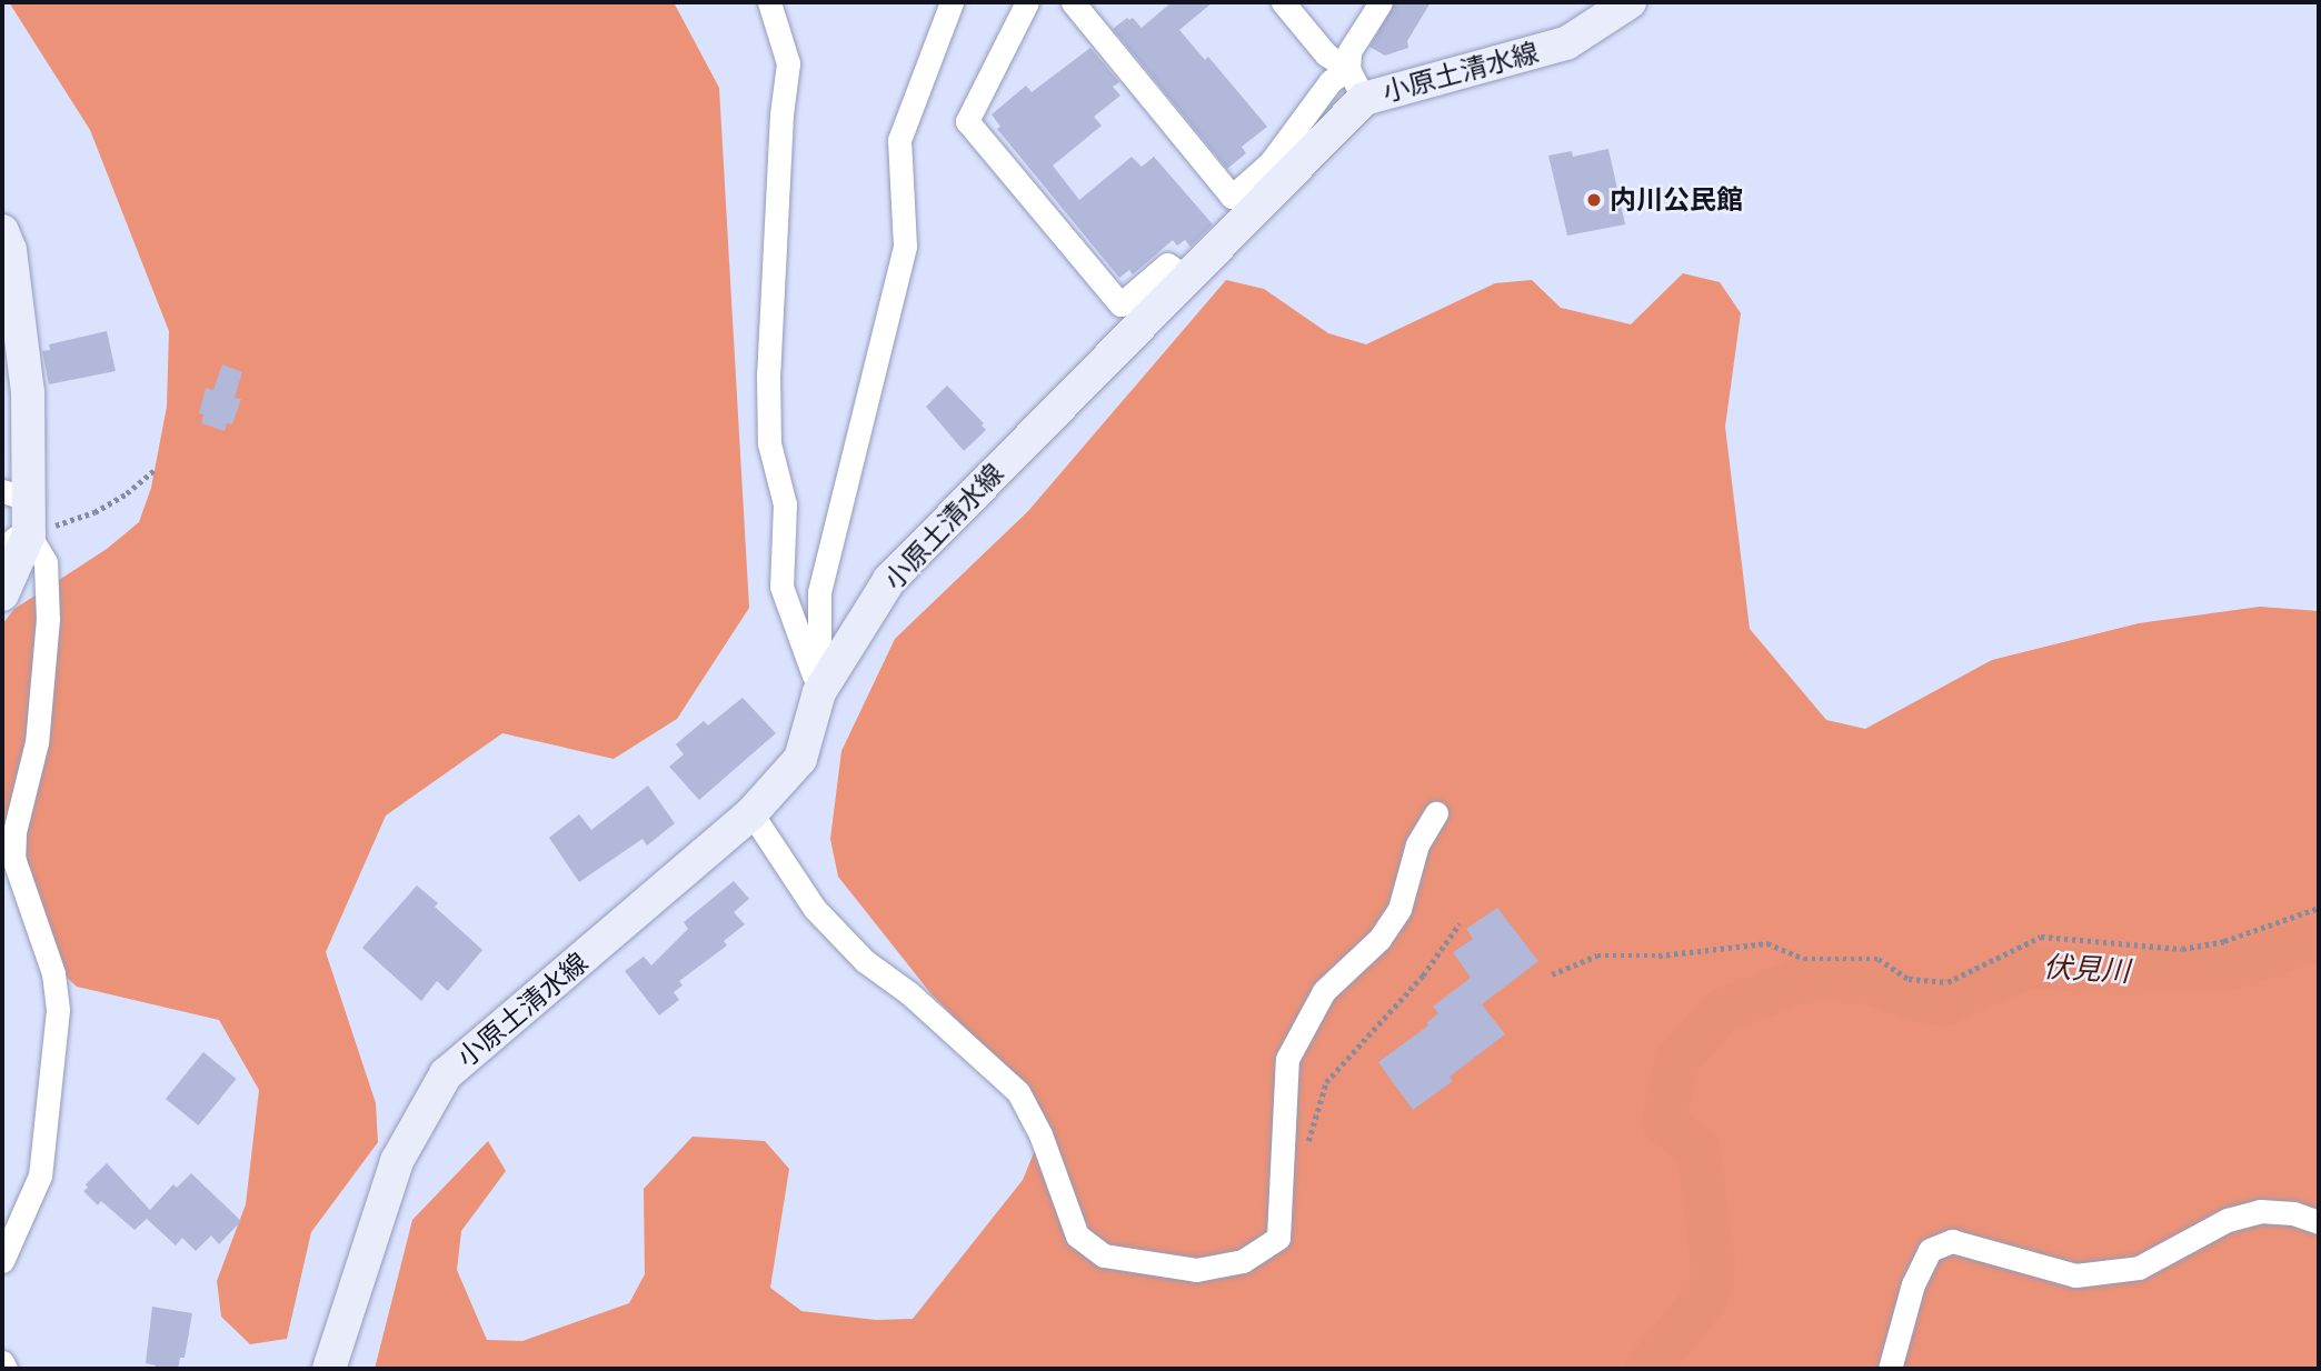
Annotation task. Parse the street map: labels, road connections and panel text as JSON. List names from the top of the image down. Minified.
{"streets":{"main road":["小原土清水線"]},"water":["伏見川"],"places":["内川公民館"]}
